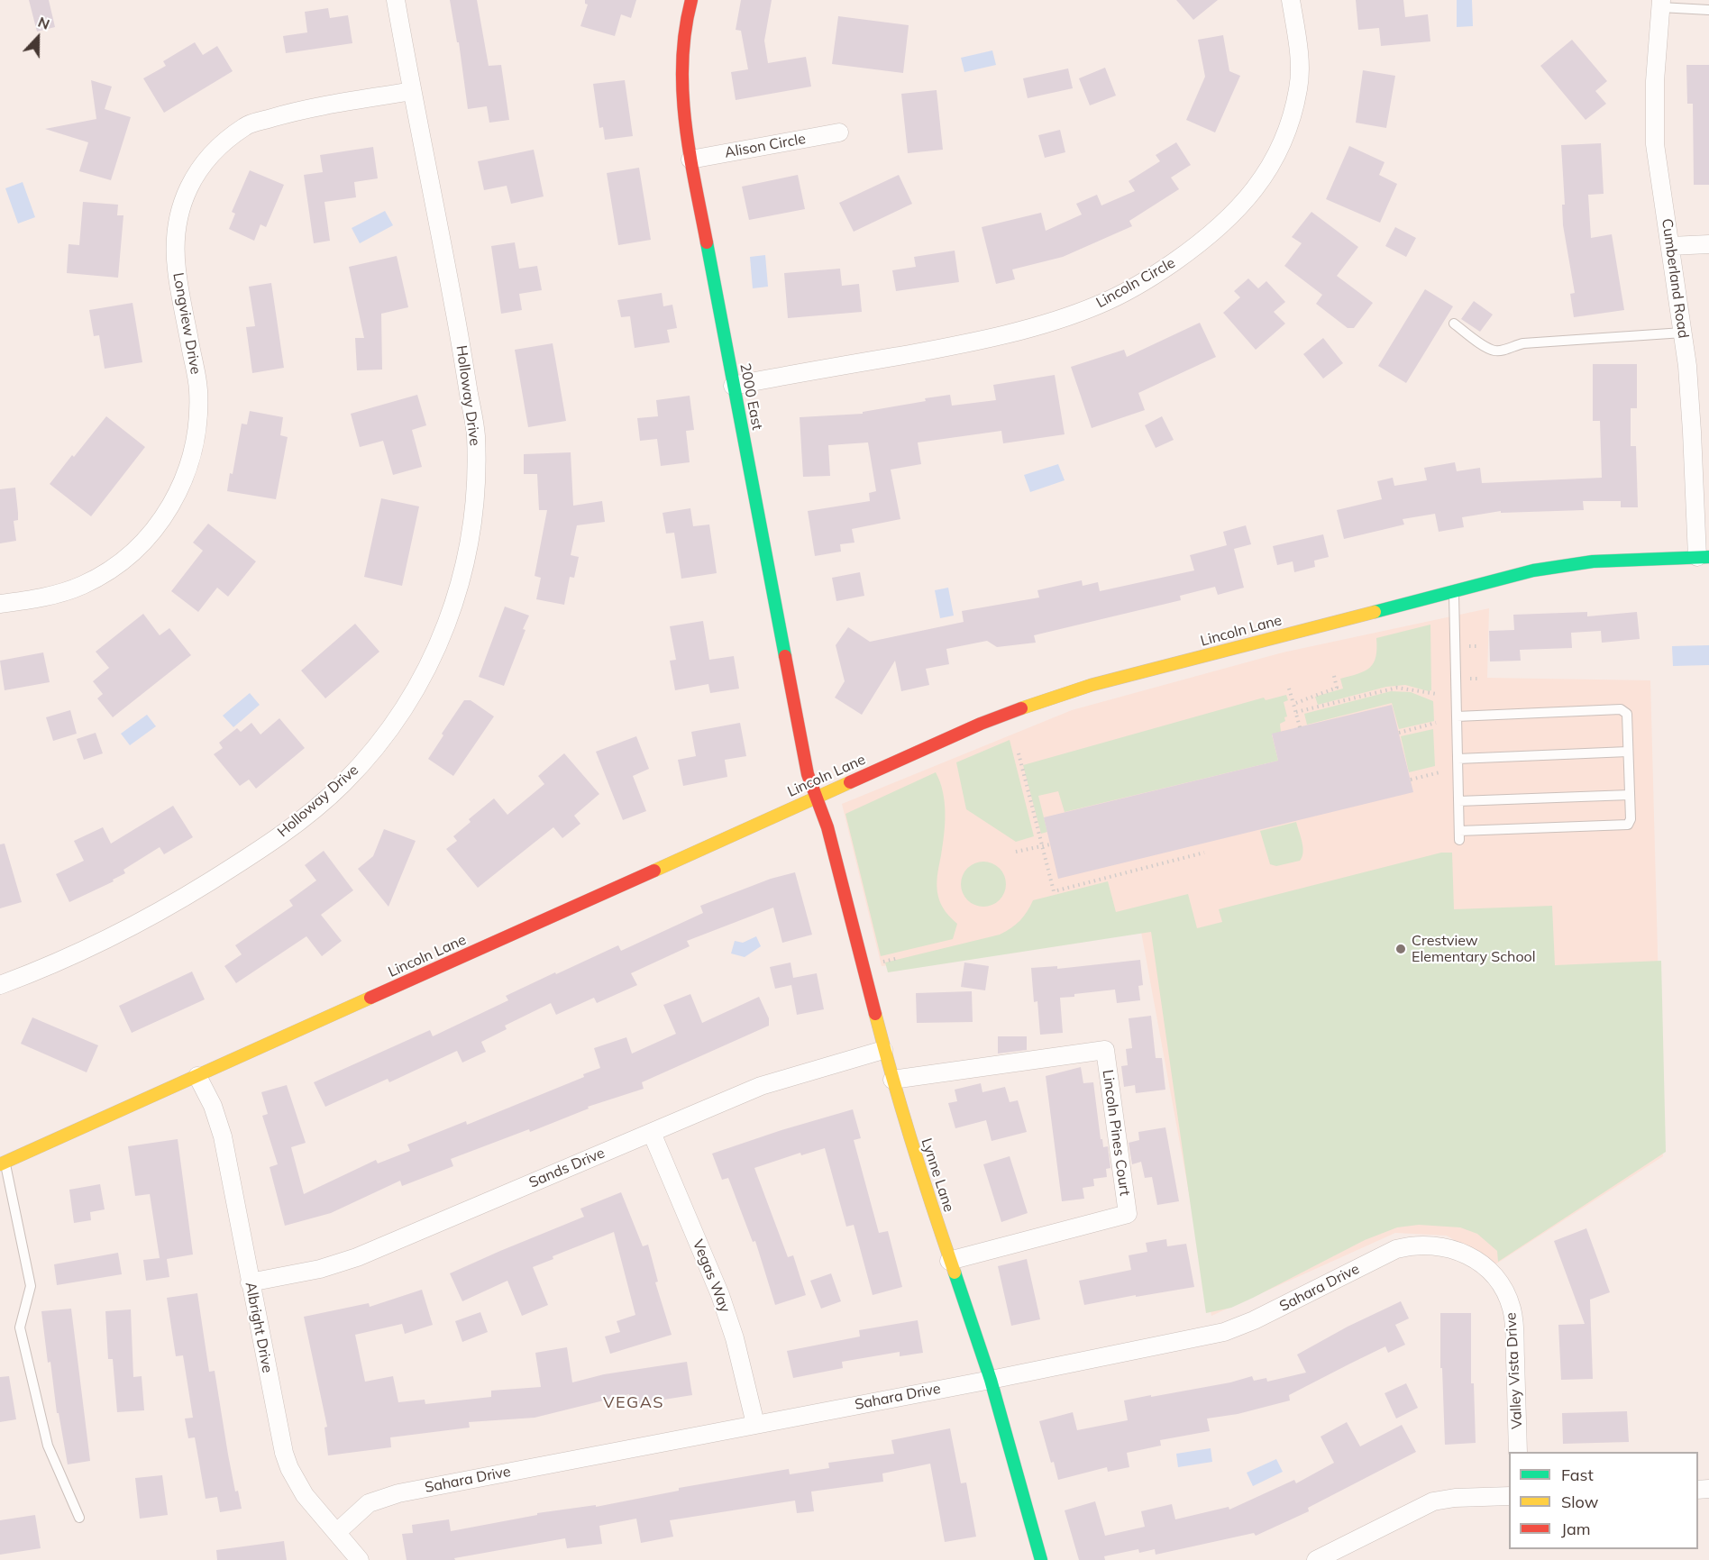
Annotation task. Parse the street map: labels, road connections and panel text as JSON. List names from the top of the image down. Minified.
{"streets":{"street":["Alison Circle","Cumberland Road","Lincoln Circle","Longview Drive","Holloway Drive","2000 East","Lincoln Lane","Lincoln Pines Court","Sands Drive","Lynne Lane","Vegas Way","Sahara Drive","Albright Drive","Valley Vista Drive"]},"crossings":[["Alison Circle","2000 East"],["Cumberland Road","Lincoln Lane"],["Lincoln Circle","2000 East"],["Longview Drive","Holloway Drive"],["2000 East","Lincoln Lane"],["2000 East","Lynne Lane"],["Lincoln Lane","Lynne Lane"],["Lincoln Lane","Albright Drive"],["Lincoln Pines Court","Lynne Lane"],["Sands Drive","Lynne Lane"],["Sands Drive","Vegas Way"],["Sands Drive","Albright Drive"],["Lynne Lane","Sahara Drive"],["Vegas Way","Sahara Drive"],["Sahara Drive","Albright Drive"],["Sahara Drive","Valley Vista Drive"]],"districts":["VEGAS"],"places":["Crestview Elementary School"],"legend":["Fast","Slow","Jam"],"north":"top"}
